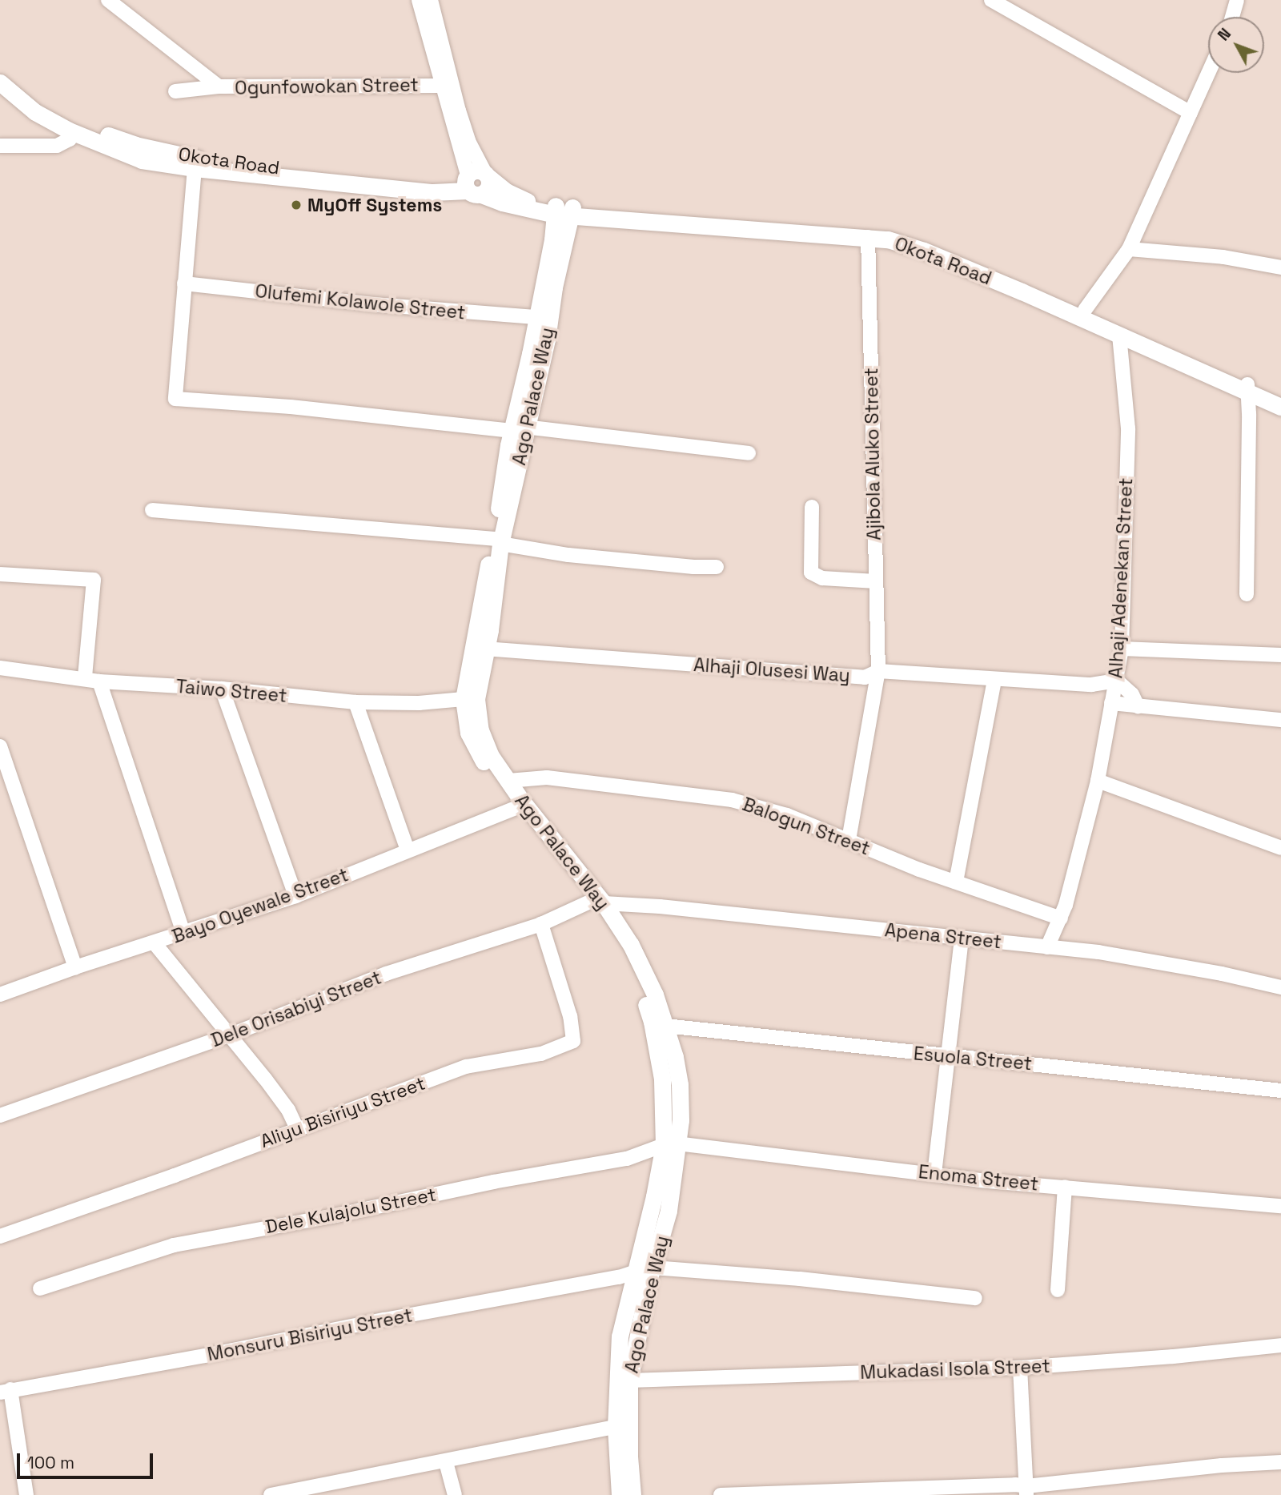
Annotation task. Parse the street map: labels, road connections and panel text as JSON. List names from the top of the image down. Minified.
{"streets":{"main road":["Okota Road","Ago Palace Way"],"street":["Ogunfowokan Street","Olufemi Kolawole Street","Ajibola Aluko Street","Alhaji Adenekan Street","Alhaji Olusesi Way","Taiwo Street","Balogun Street","Bayo Oyewale Street","Apena Street","Dele Orisabiyi Street","Esuola Street","Aliyu Bisiriyu Street","Enoma Street","Dele Kulajolu Street","Monsuru Bisiriyu Street","Mukadasi Isola Street"]},"crossings":[["Okota Road","Ago Palace Way"],["Okota Road","Ajibola Aluko Street"],["Okota Road","Alhaji Adenekan Street"],["Olufemi Kolawole Street","Ago Palace Way"],["Ago Palace Way","Alhaji Olusesi Way"],["Ago Palace Way","Taiwo Street"],["Ago Palace Way","Balogun Street"],["Ago Palace Way","Bayo Oyewale Street"],["Ago Palace Way","Apena Street"],["Ago Palace Way","Dele Orisabiyi Street"],["Ago Palace Way","Esuola Street"],["Ago Palace Way","Enoma Street"],["Ago Palace Way","Dele Kulajolu Street"],["Ago Palace Way","Monsuru Bisiriyu Street"],["Ago Palace Way","Mukadasi Isola Street"],["Ajibola Aluko Street","Alhaji Olusesi Way"],["Ajibola Aluko Street","Balogun Street"],["Alhaji Adenekan Street","Alhaji Olusesi Way"],["Alhaji Adenekan Street","Balogun Street"],["Alhaji Adenekan Street","Apena Street"],["Apena Street","Dele Orisabiyi Street"],["Dele Orisabiyi Street","Aliyu Bisiriyu Street"],["Enoma Street","Dele Kulajolu Street"]],"places":["MyOff Systems"],"scale_bar":"100 m","north":"top left"}
